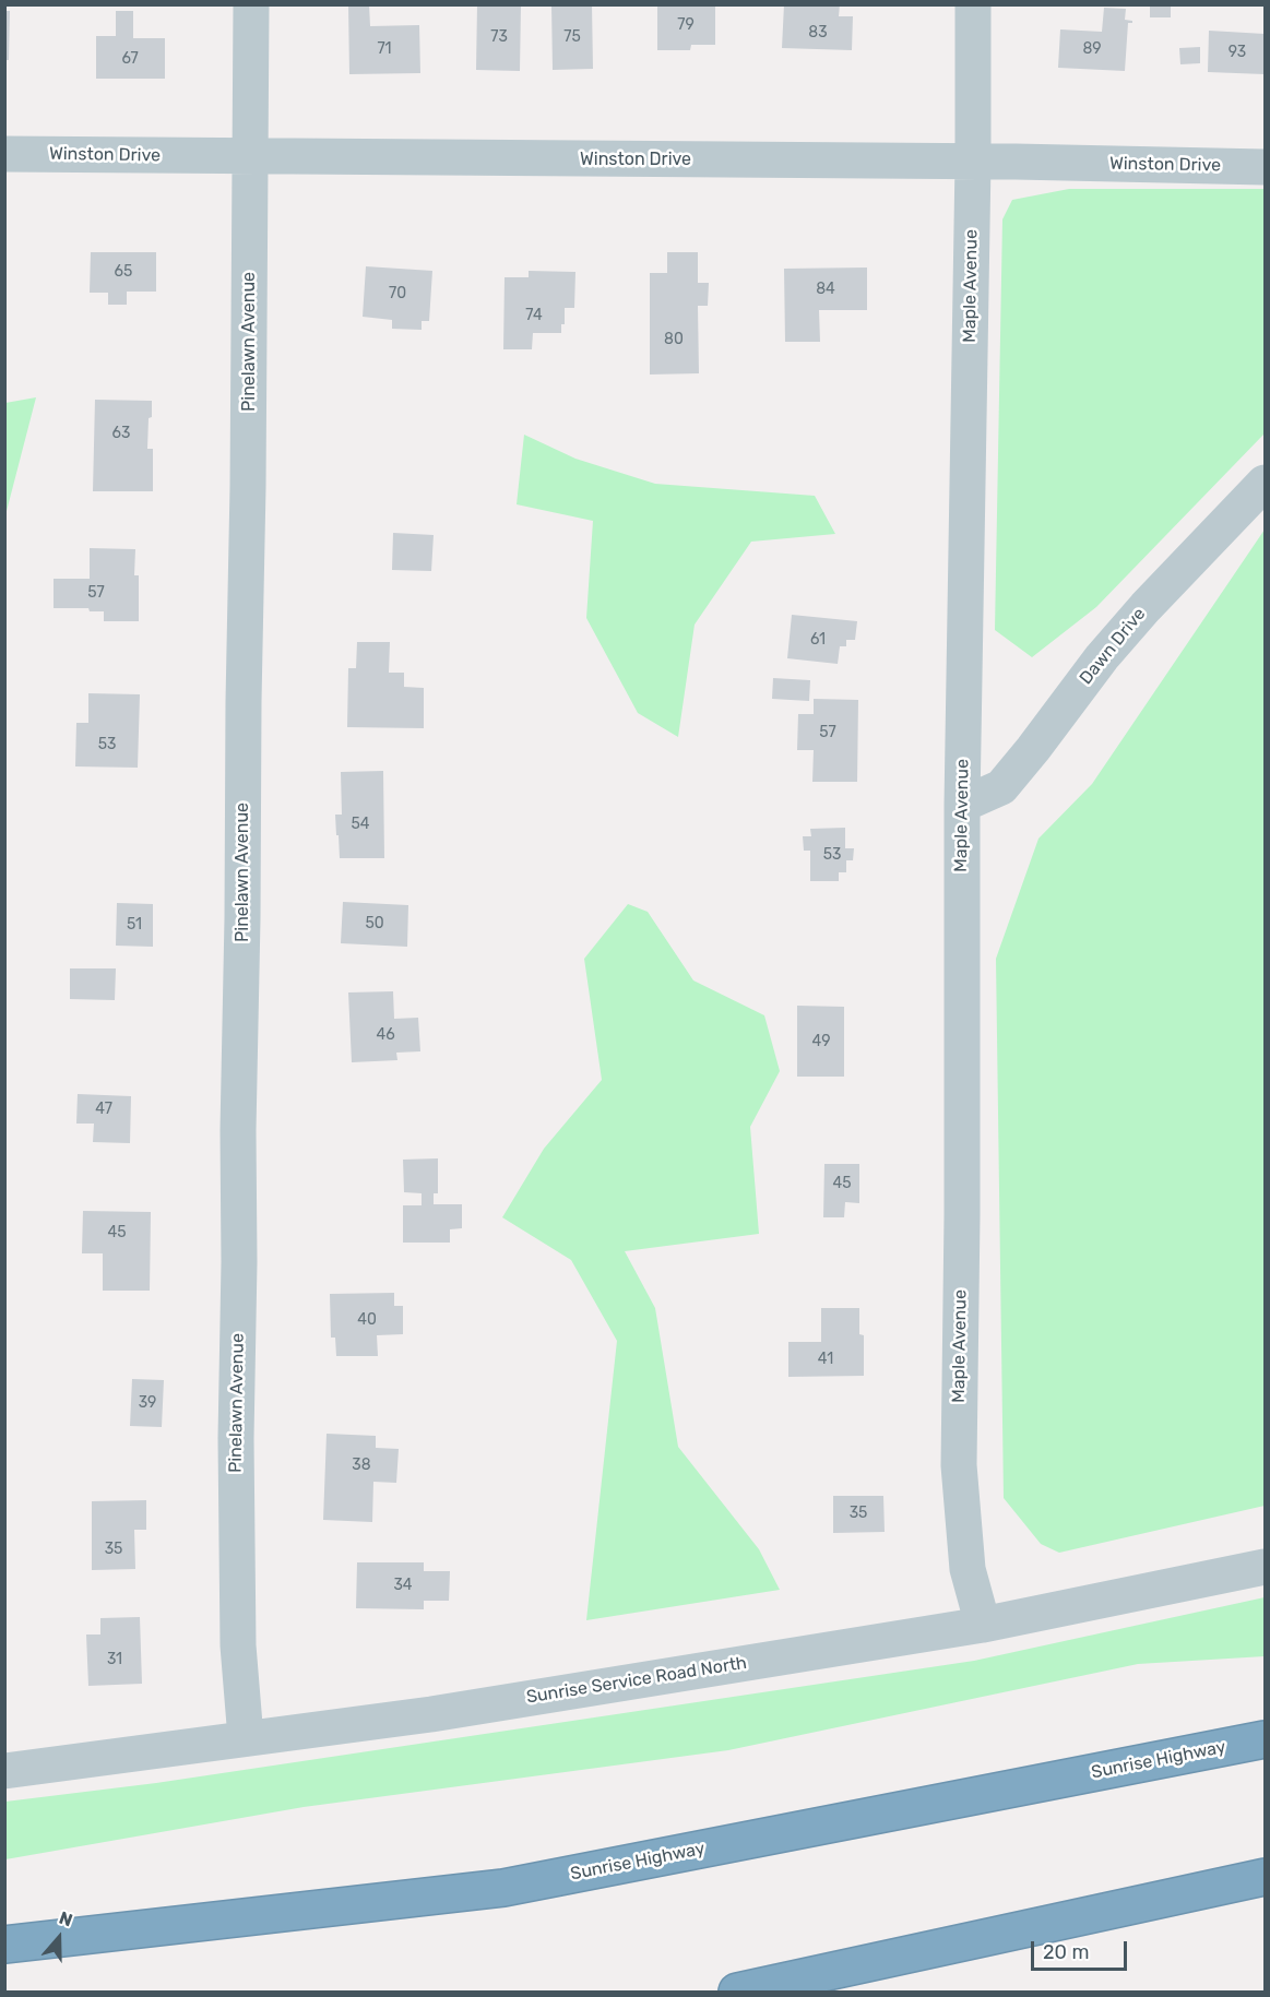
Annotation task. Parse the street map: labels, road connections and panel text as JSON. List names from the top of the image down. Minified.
{"streets":{"highway":["Sunrise Highway"],"street":["Winston Drive","Maple Avenue","Pinelawn Avenue","Dawn Drive","Sunrise Service Road North"]},"crossings":[["Winston Drive","Maple Avenue"],["Winston Drive","Pinelawn Avenue"],["Maple Avenue","Dawn Drive"],["Maple Avenue","Sunrise Service Road North"],["Pinelawn Avenue","Sunrise Service Road North"]],"house_numbers":["79","83","73","75","71","89","93","67","65","84","70","74","80","63","57","61","57","53","54","53","50","51","46","49","47","45","45","40","41","39","38","35","35","34","31"],"scale_bar":"20 m","north":"top"}
